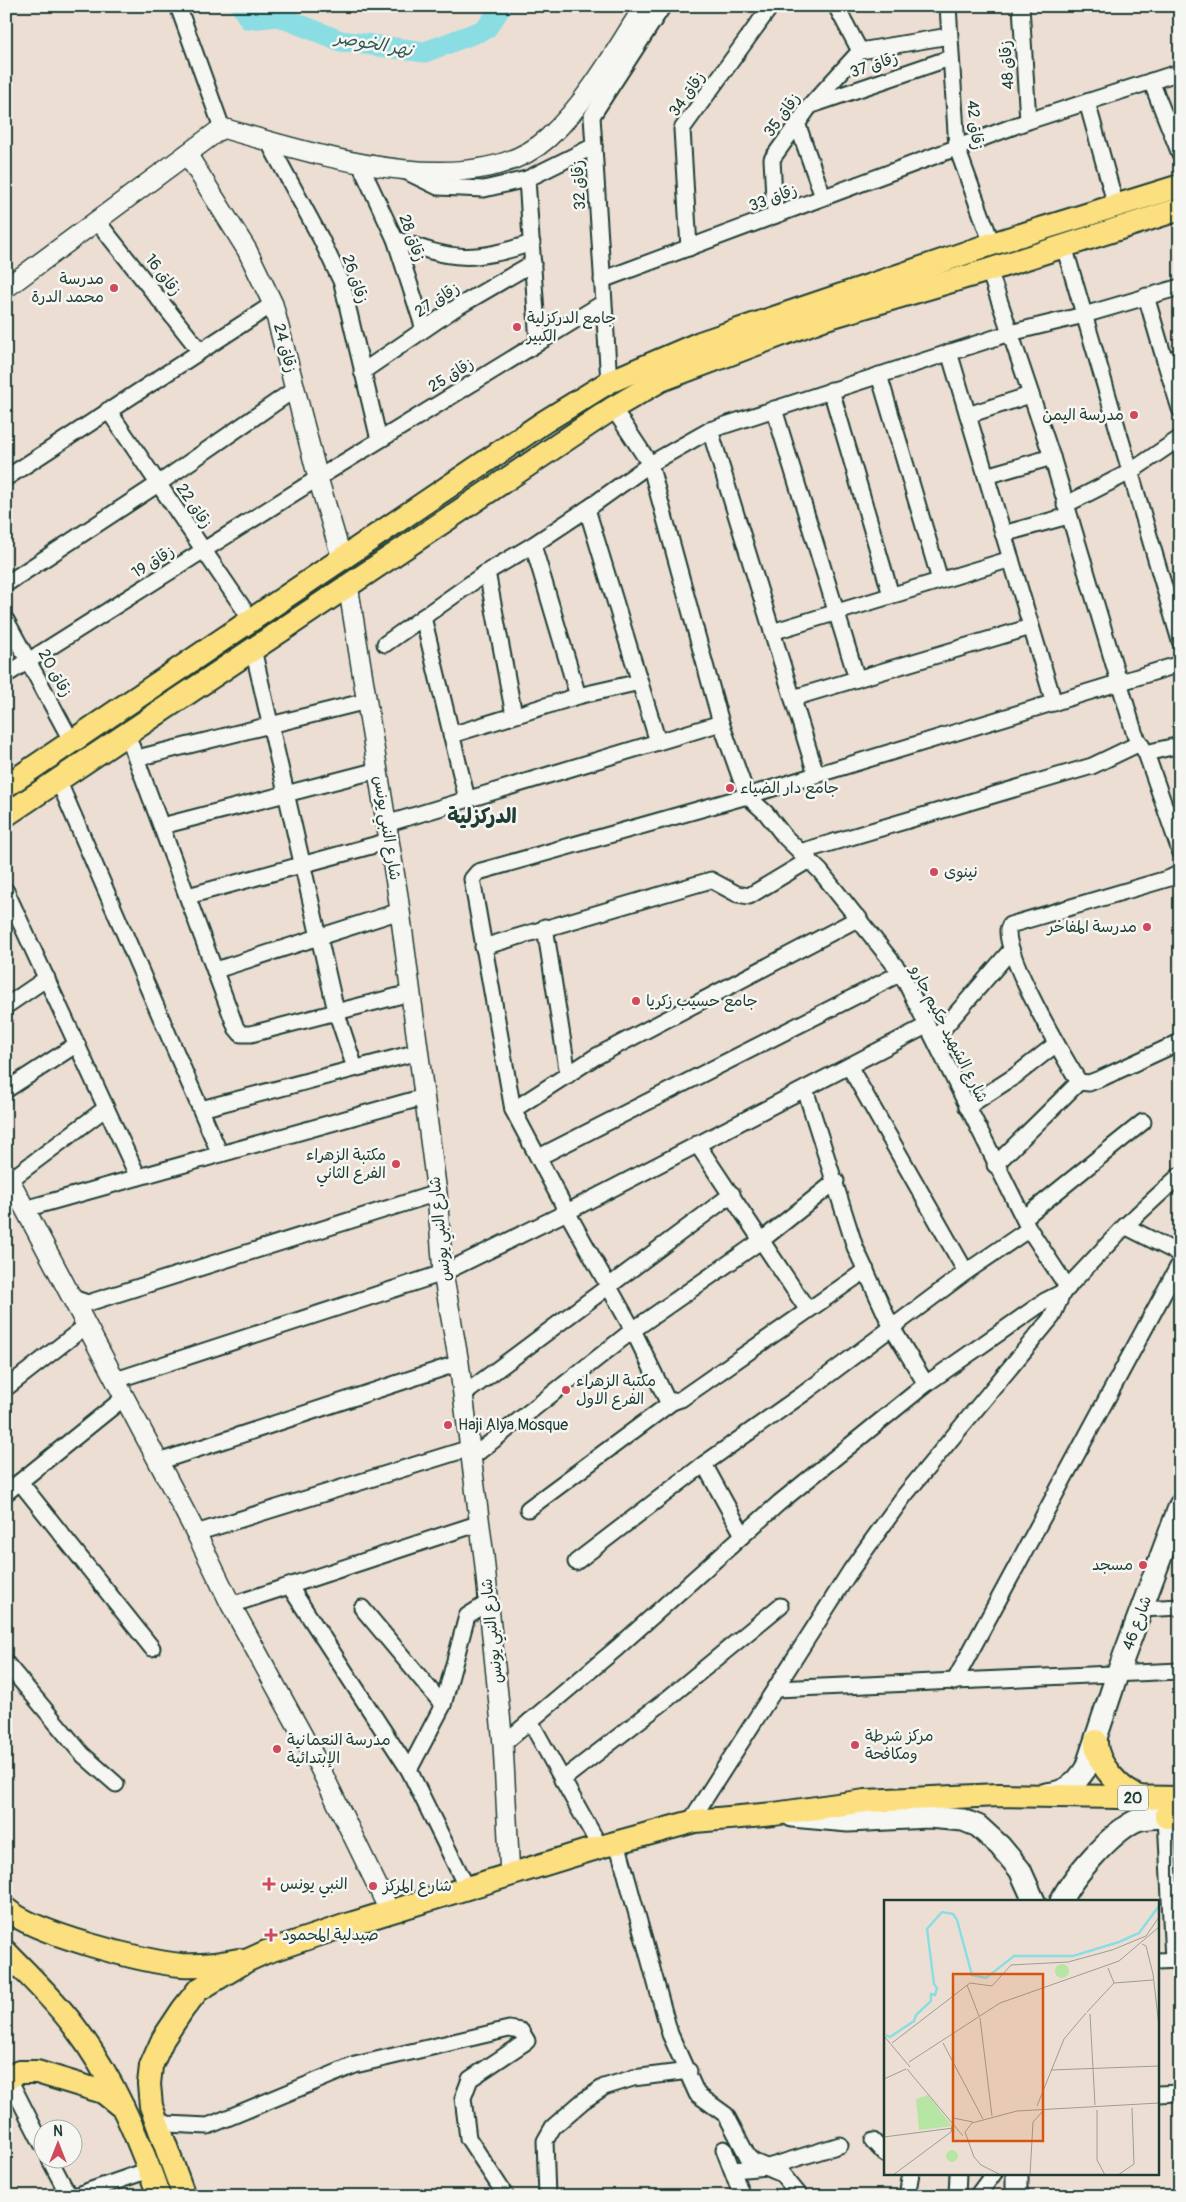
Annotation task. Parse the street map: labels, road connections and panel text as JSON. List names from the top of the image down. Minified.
{"streets":{"main road":["شارع 46","20"],"street":["زقاق 37","زقاق 48","زقاق 34","زقاق 35","زقاق 42","زقاق 32","زقاق 33","زقاق 28","زقاق 16","زقاق 26","زقاق 27","زقاق 24","زقاق 25","زقاق 22","زقاق 19","زقاق 20","شارع النبي يونس","شارع الشهيد حكيم جارو"]},"crossings":[["زقاق 37","زقاق 35"],["زقاق 37","زقاق 42"],["زقاق 48","زقاق 33"],["زقاق 34","زقاق 33"],["زقاق 35","زقاق 33"],["زقاق 42","زقاق 33"],["زقاق 32","زقاق 33"],["زقاق 32","زقاق 25"],["زقاق 28","زقاق 27"],["زقاق 26","زقاق 27"],["زقاق 26","زقاق 25"],["زقاق 24","زقاق 25"],["زقاق 24","زقاق 19"],["زقاق 25","زقاق 19"],["زقاق 22","زقاق 19"],["زقاق 19","زقاق 20"],["شارع 46","20"]],"districts":["الدركزلية"],"water":["نهر الخوصر"],"places":{"other":["مدرسة محمد الدرة","جامع الدركزلية الكبير","مدرسة اليمن","جامع دار الضياء","نينوى","مدرسة المفاخر","جامع حسيب زكريا","مكتبة الزهراء الفرع الثاني","مكتبة الزهراء الفرع الاول","Haji Alya Mosque","مسجد","مركز شرطة ومكافحة","مدرسة النعمانية الإبتدائية","شارع المركز"],"health":["النبي يونس","صيدلية المحمود"]},"north":"top"}
